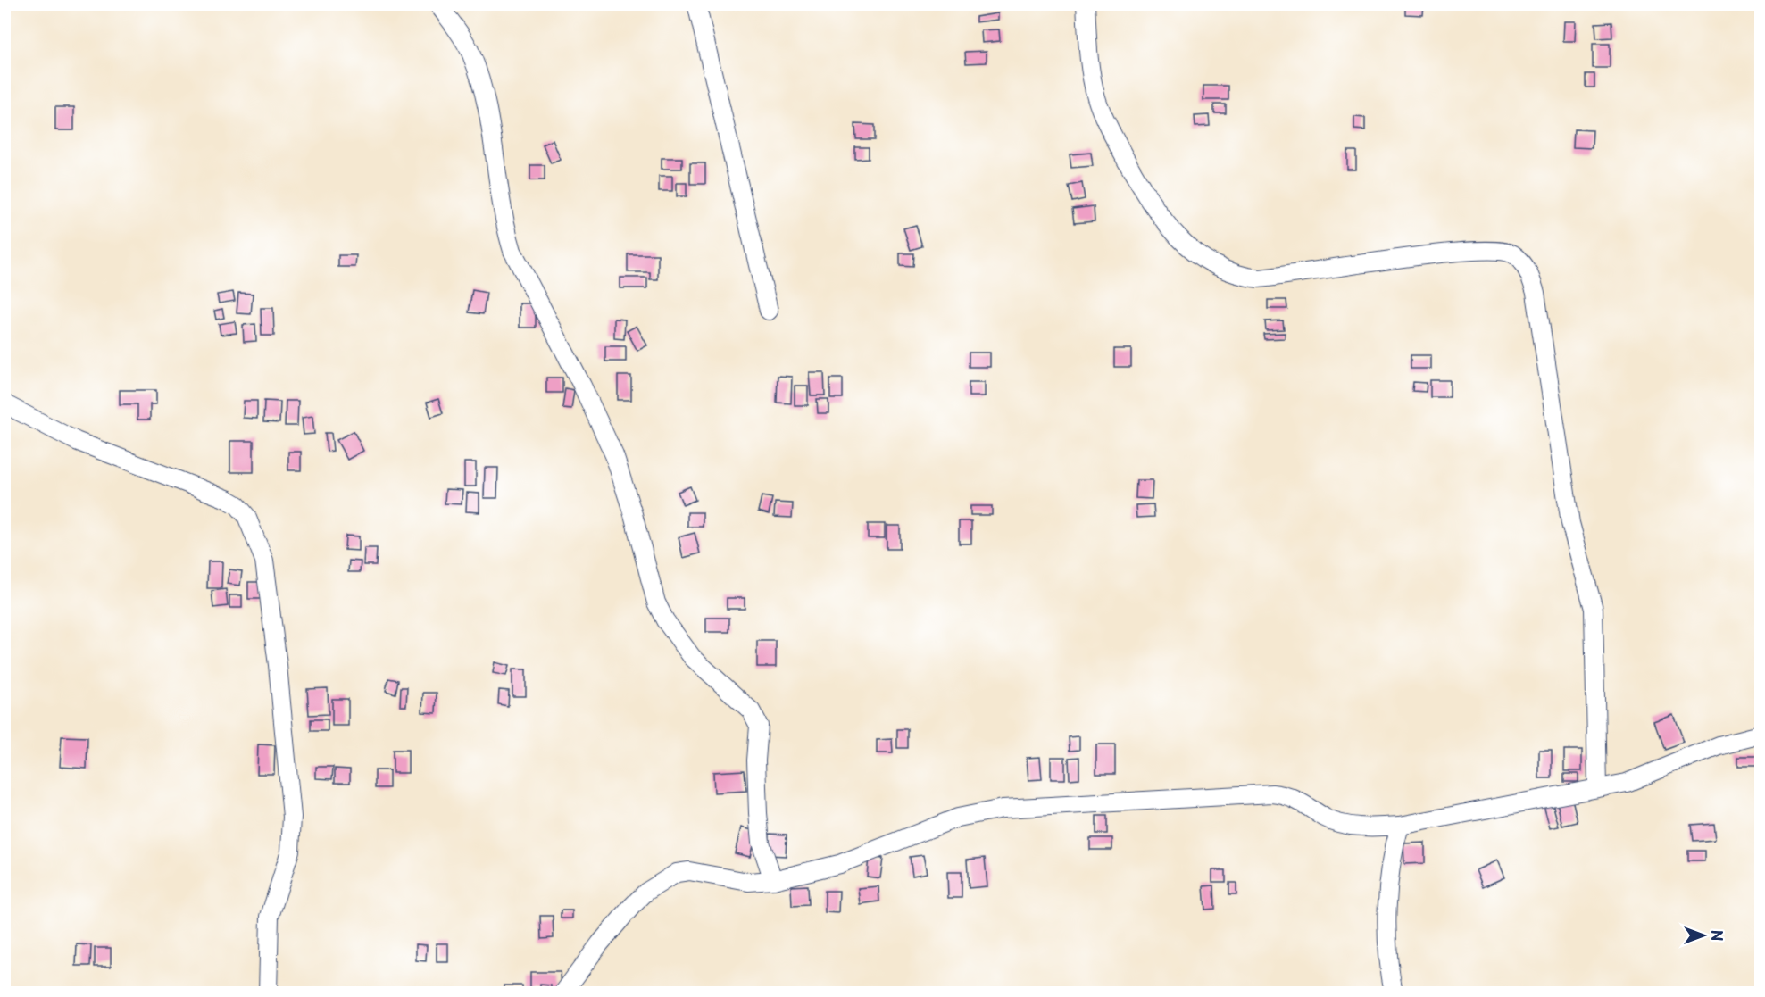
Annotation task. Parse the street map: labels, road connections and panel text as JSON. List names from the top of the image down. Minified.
{"north":"right"}
